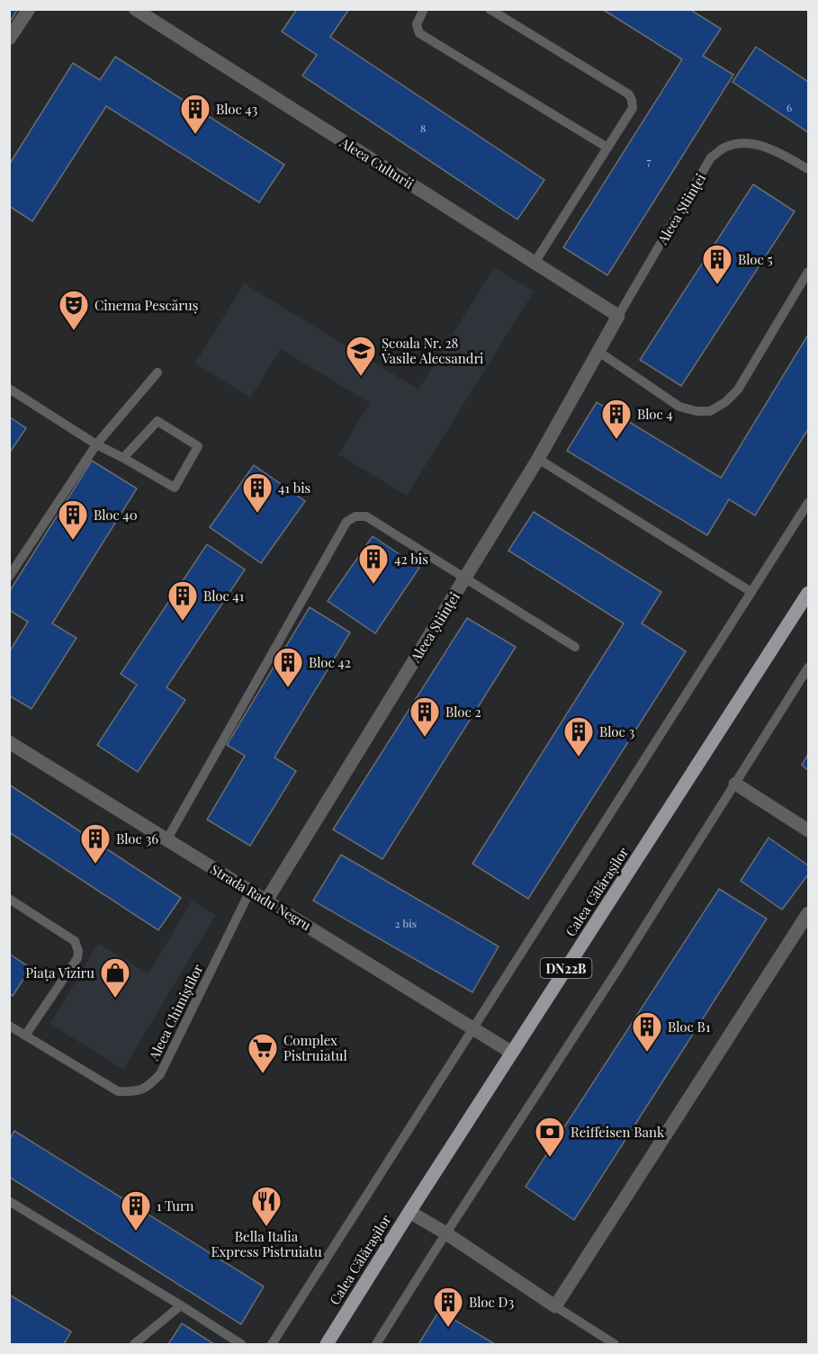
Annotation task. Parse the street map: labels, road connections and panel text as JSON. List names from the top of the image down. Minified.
{"streets":{"main road":["Calea Călărașilor","DN22B"],"street":["Aleea Culturii","Aleea Științei","Strada Radu Negru"],"lane":["Aleea Chimiștilor"]},"crossings":[["Aleea Culturii","Aleea Științei"],["Aleea Științei","Strada Radu Negru"],["Calea Călărașilor","Strada Radu Negru"],["Strada Radu Negru","Aleea Chimiștilor"]],"places":{"building":["Bloc 43","Bloc 5","Bloc 4","41 bis","Bloc 40","42 bis","Bloc 41","Bloc 42","Bloc 2","Bloc 3","Bloc 36","Bloc B1","1 Turn","Bloc D3"],"theatre":["Cinema Pescăruș"],"school or university":["Școala Nr. 28 Vasile Alecsandri"],"shop":["Piața Viziru"],"supermarket":["Complex Pistruiatul"],"bank":["Reiffeisen Bank"],"restaurant":["Bella Italia Express Pistruiatu"]},"house_numbers":["6","8","7","2 bis"]}
